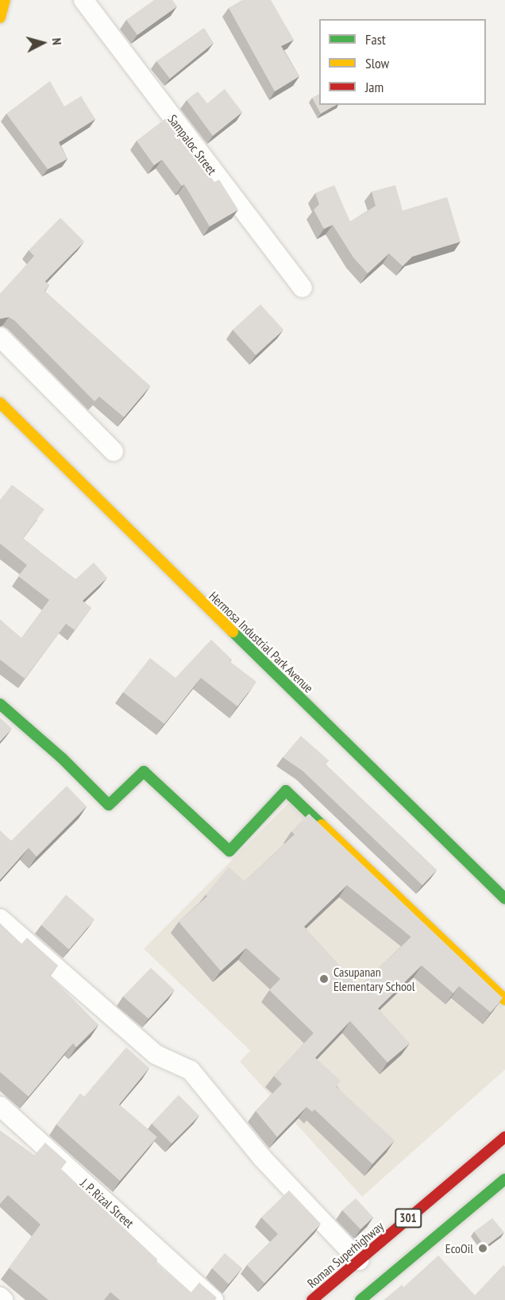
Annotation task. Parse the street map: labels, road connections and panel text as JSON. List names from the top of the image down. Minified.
{"streets":{"street":["Sampaloc Street","Hermosa Industrial Park Avenue","J. P. Rizal Street","301","Roman Superhighway"]},"places":["Casupanan Elementary School","EcoOil"],"legend":["Fast","Slow","Jam"],"north":"right"}
